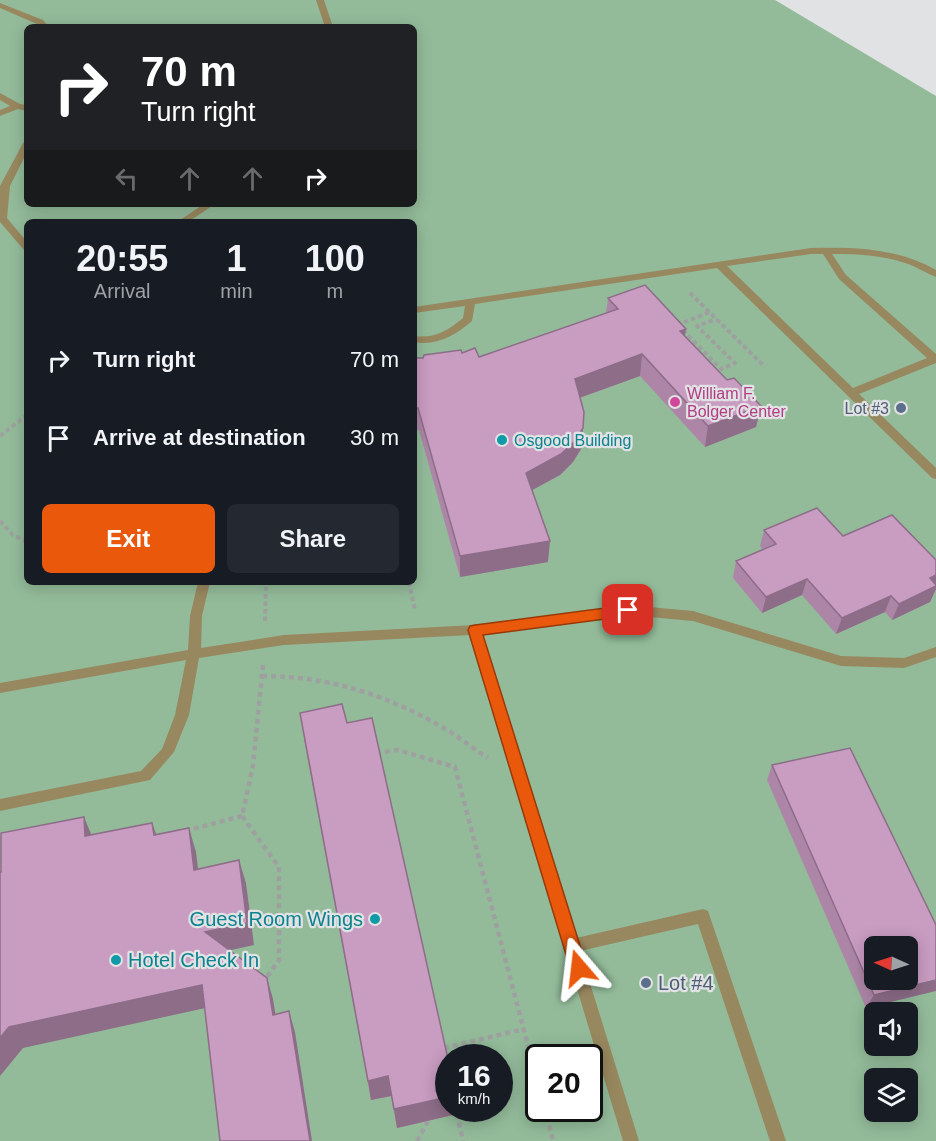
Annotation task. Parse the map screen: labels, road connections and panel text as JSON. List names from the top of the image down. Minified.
{"places":["William F. Bolger Center","Lot #3","Osgood Building","Guest Room Wings","Hotel Check In","Lot #4"],"north":"left","page":{"turn":["70 m","Turn right"],"eta":["20:55","Arrival","1","min","100","m"],"list":[{"name":"Turn right","value":"70 m"},{"name":"Arrive at destination","value":"30 m"}],"buttons":["Exit","Share"],"speed":"16 km/h","limit":"20"}}
